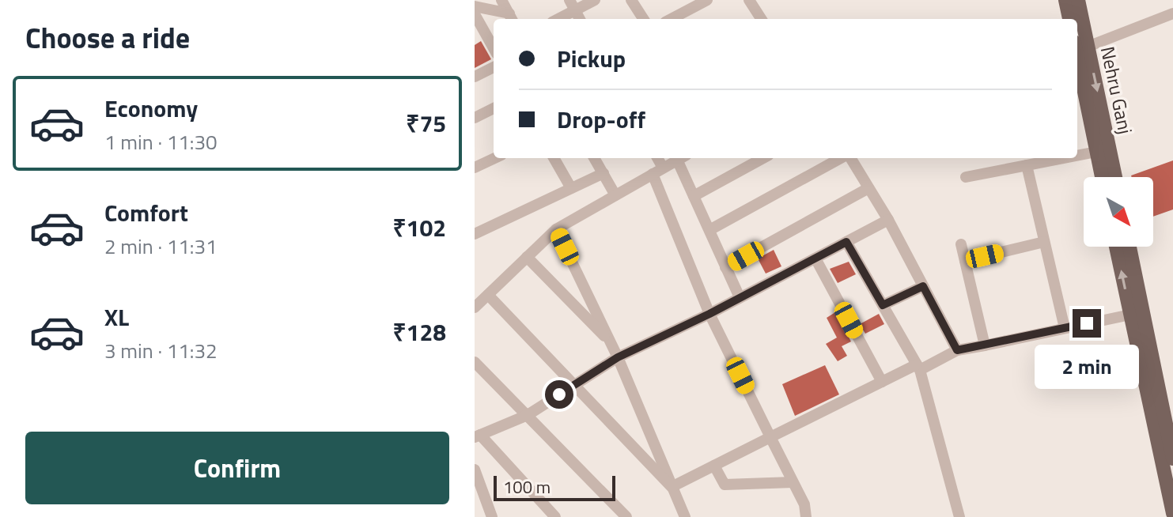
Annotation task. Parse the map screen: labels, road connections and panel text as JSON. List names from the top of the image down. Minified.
{"streets":{"main road":["Nehru Ganj"]},"scale_bar":"100 m","north":"bottom right","page":{"heading":"Choose a ride","banner":["Pickup","Drop-off"],"list":[{"name":"Economy","note":"1 min · 11:30","value":"₹75"},{"name":"Comfort","note":"2 min · 11:31","value":"₹102"},{"name":"XL","note":"3 min · 11:32","value":"₹128"}],"bubble":"2 min","buttons":"Confirm","scale":"100 m"}}
